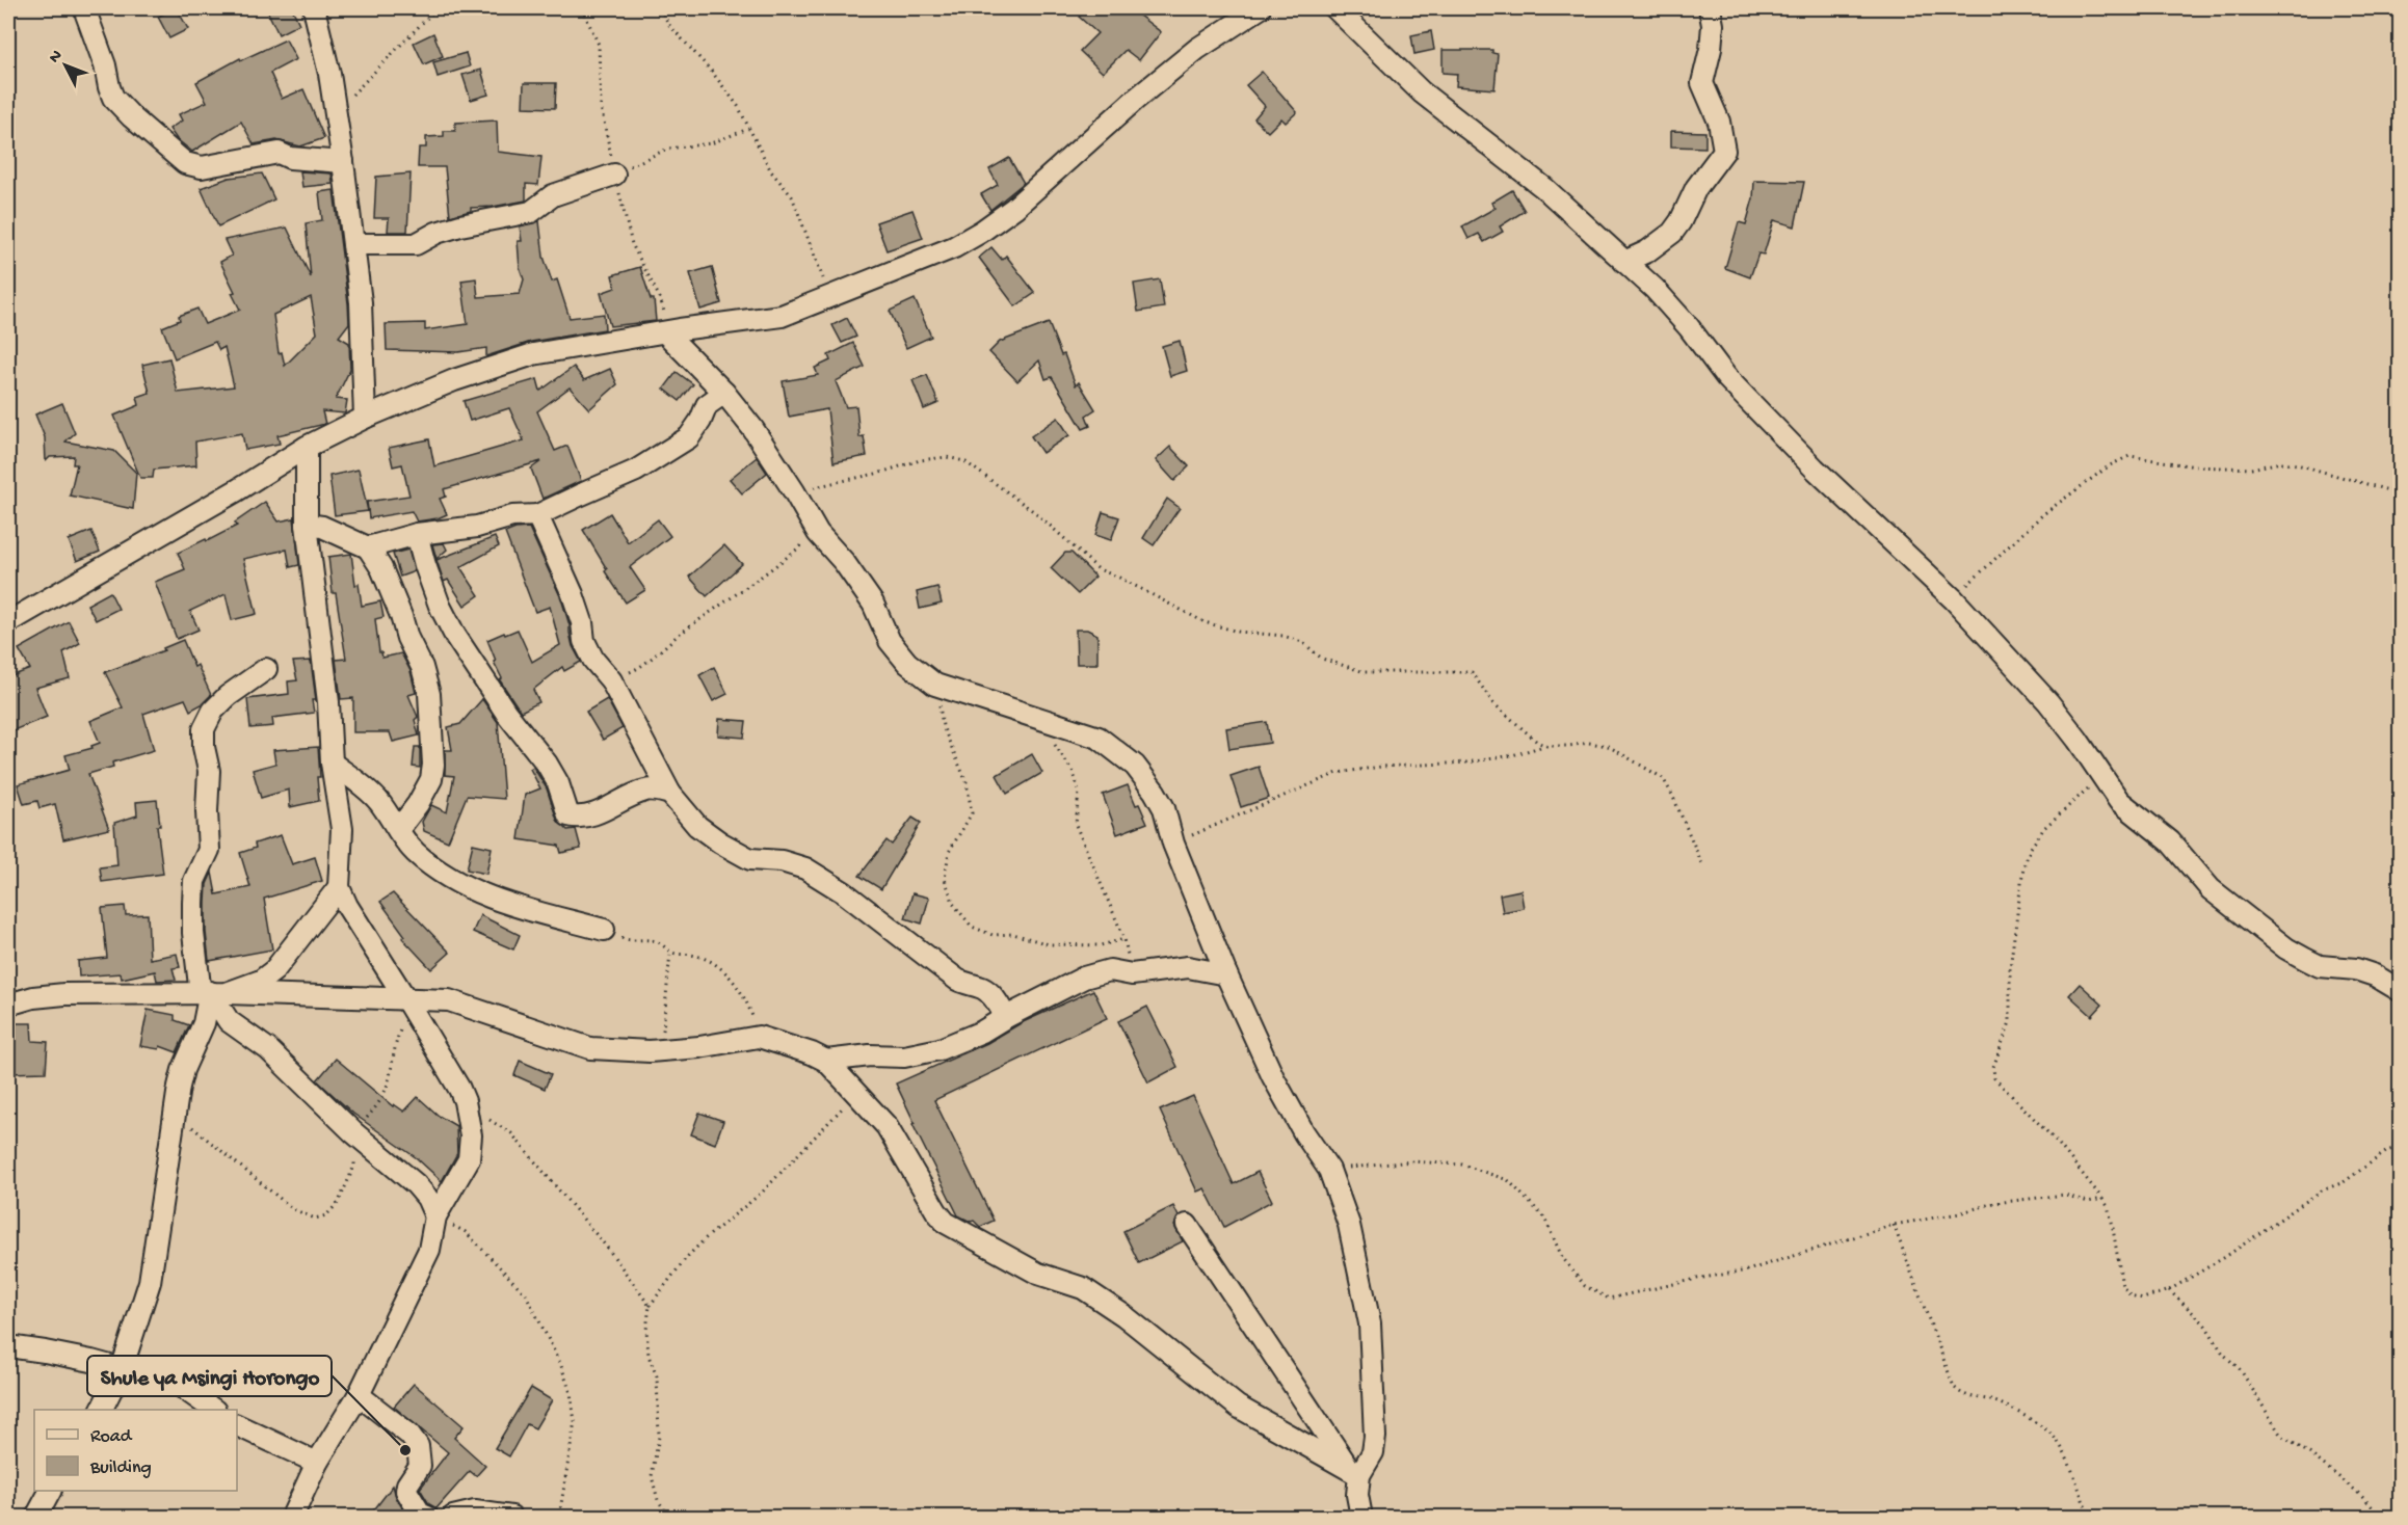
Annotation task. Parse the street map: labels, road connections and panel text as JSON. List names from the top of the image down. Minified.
{"places":["Shule ya Msingi Horongo"],"legend":["Road","Building"],"north":"top left"}
